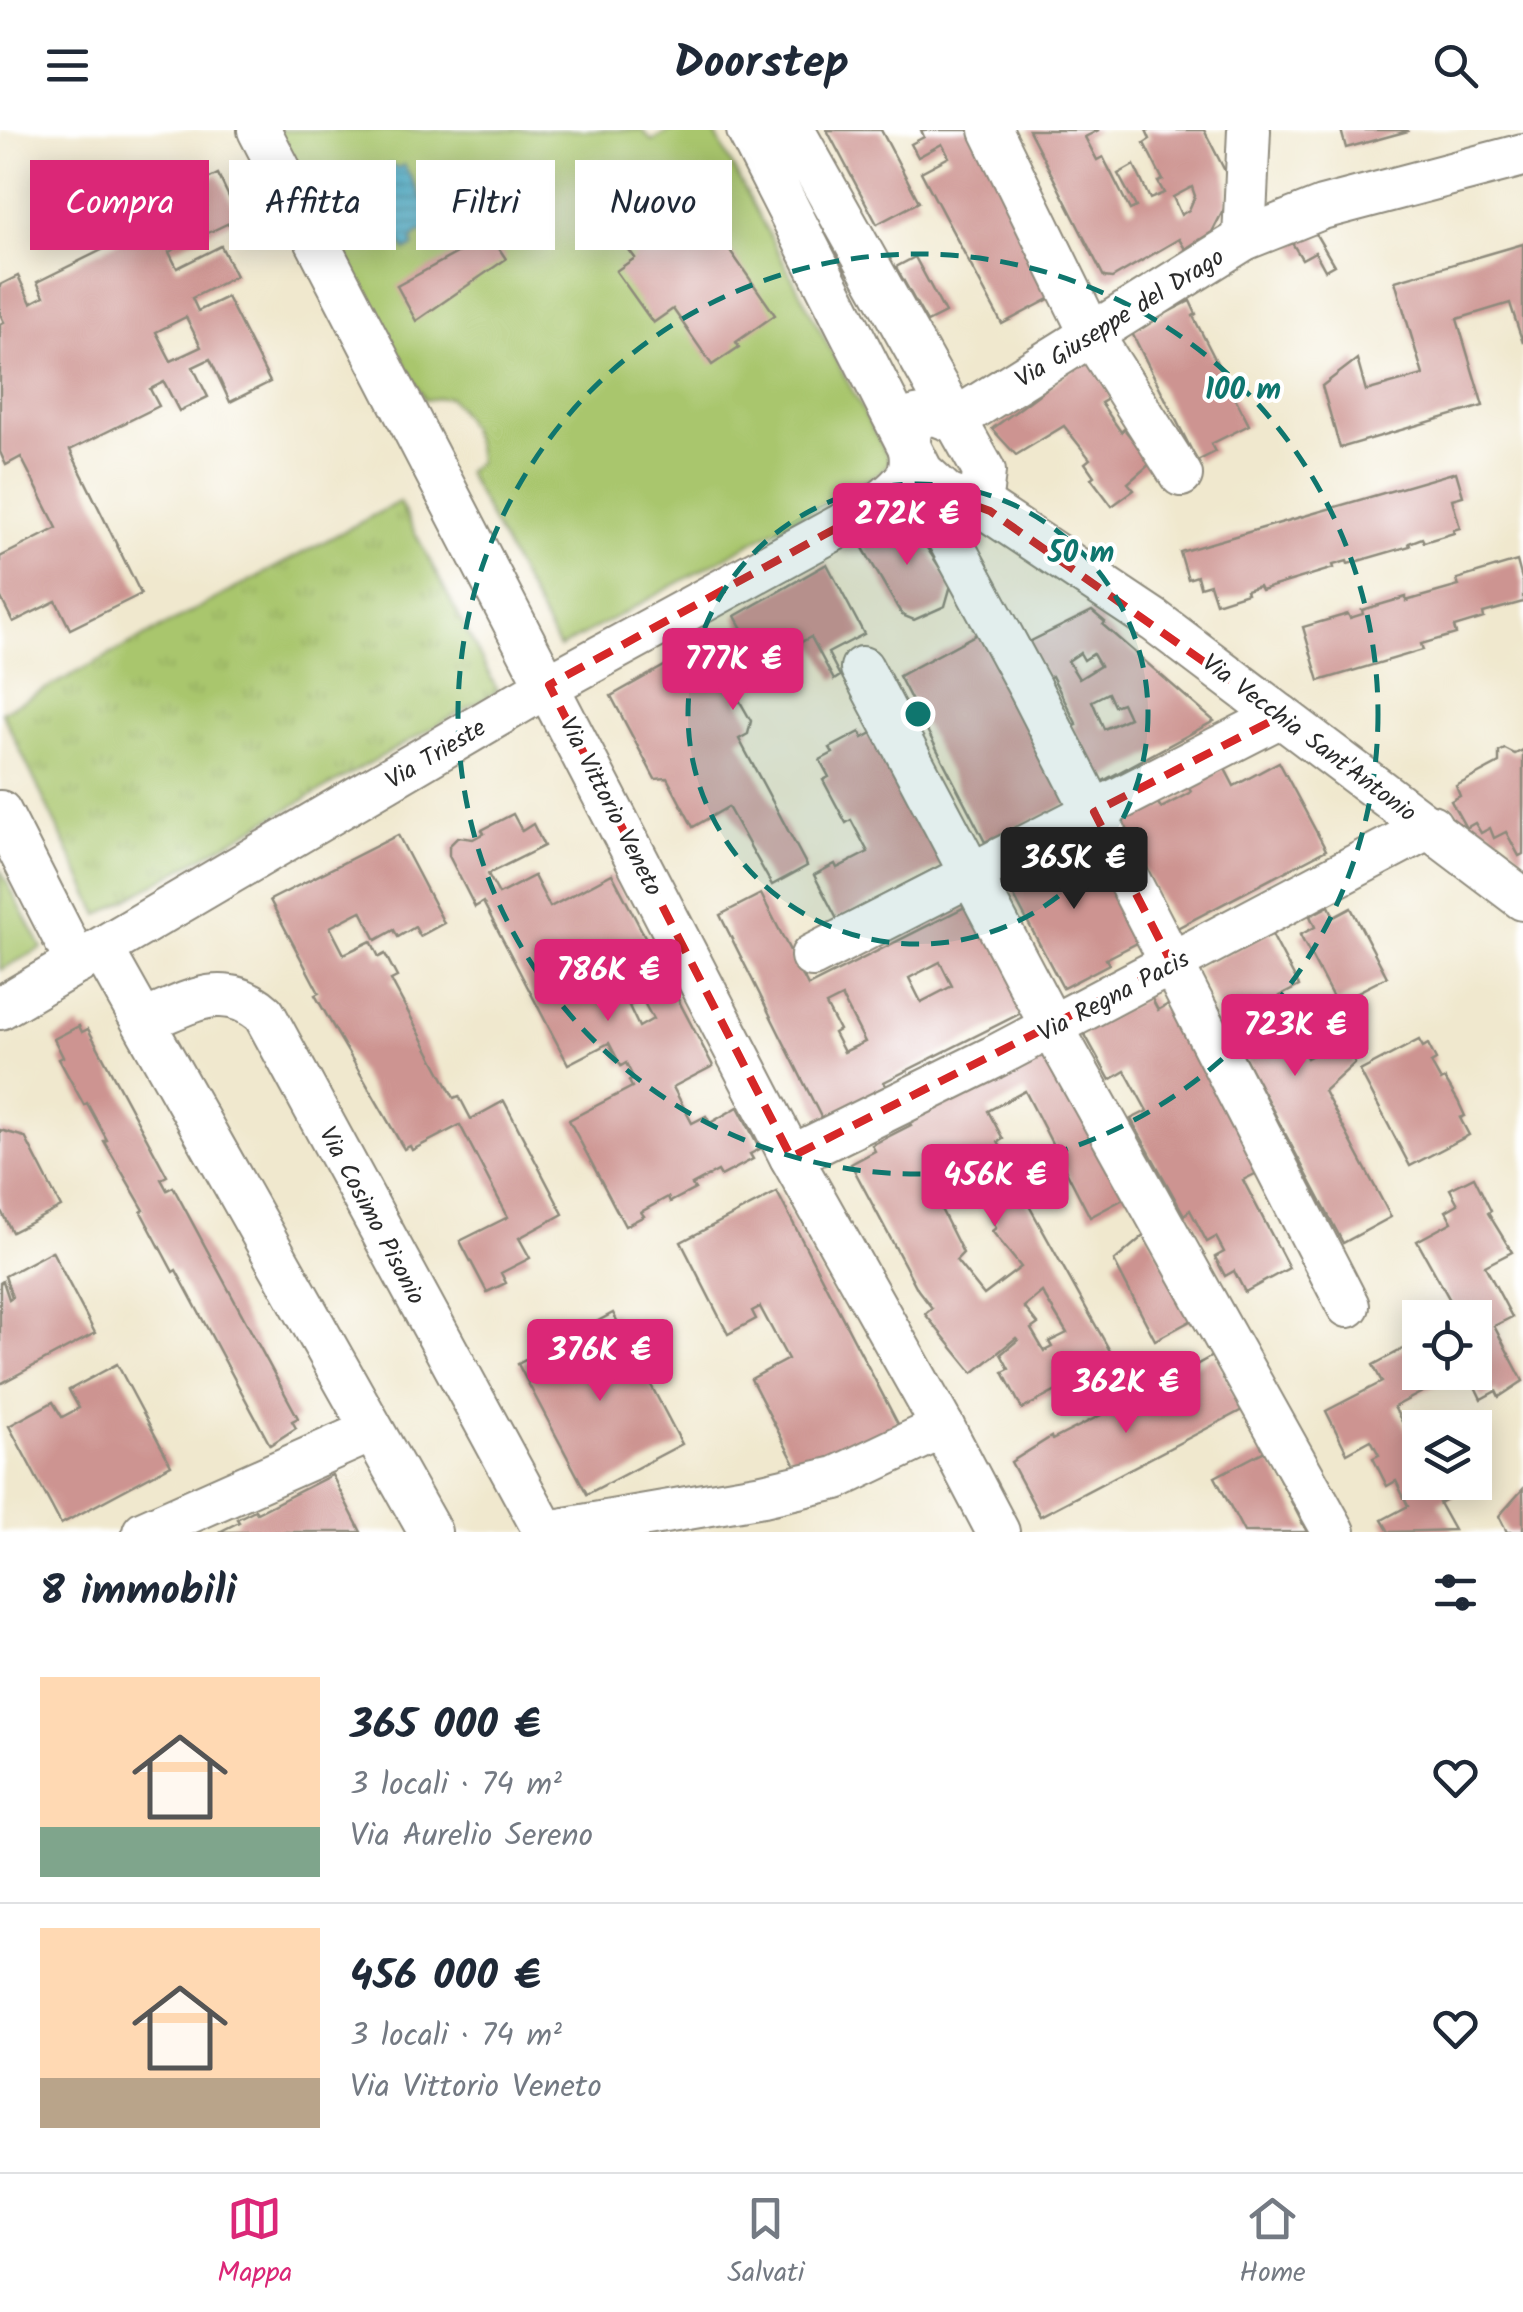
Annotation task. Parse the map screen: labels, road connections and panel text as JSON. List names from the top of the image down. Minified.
{"streets":{"street":["Via Giuseppe del Drago","Via Vecchia Sant'Antonio","Via Trieste","Via Vittorio Veneto","Via Regna Pacis","Via Cosimo Pisonio"]},"crossings":[["Via Vecchia Sant'Antonio","Via Regna Pacis"],["Via Trieste","Via Vittorio Veneto"],["Via Vittorio Veneto","Via Regna Pacis"]],"page":{"header":"Doorstep","chip":["Compra","Affitta","Filtri","Nuovo"],"price":["272K €","777K €","365K €","786K €","723K €","456K €","376K €","362K €"],"heading":"8 immobili","list":[{"name":"365 000 €","note":"3 locali · 74 m² · Via Aurelio Sereno"},{"name":"456 000 €","note":"3 locali · 74 m² · Via Vittorio Veneto"}],"tabs":["Mappa","Salvati","Home"]},"rings":["100 m","50 m"]}
